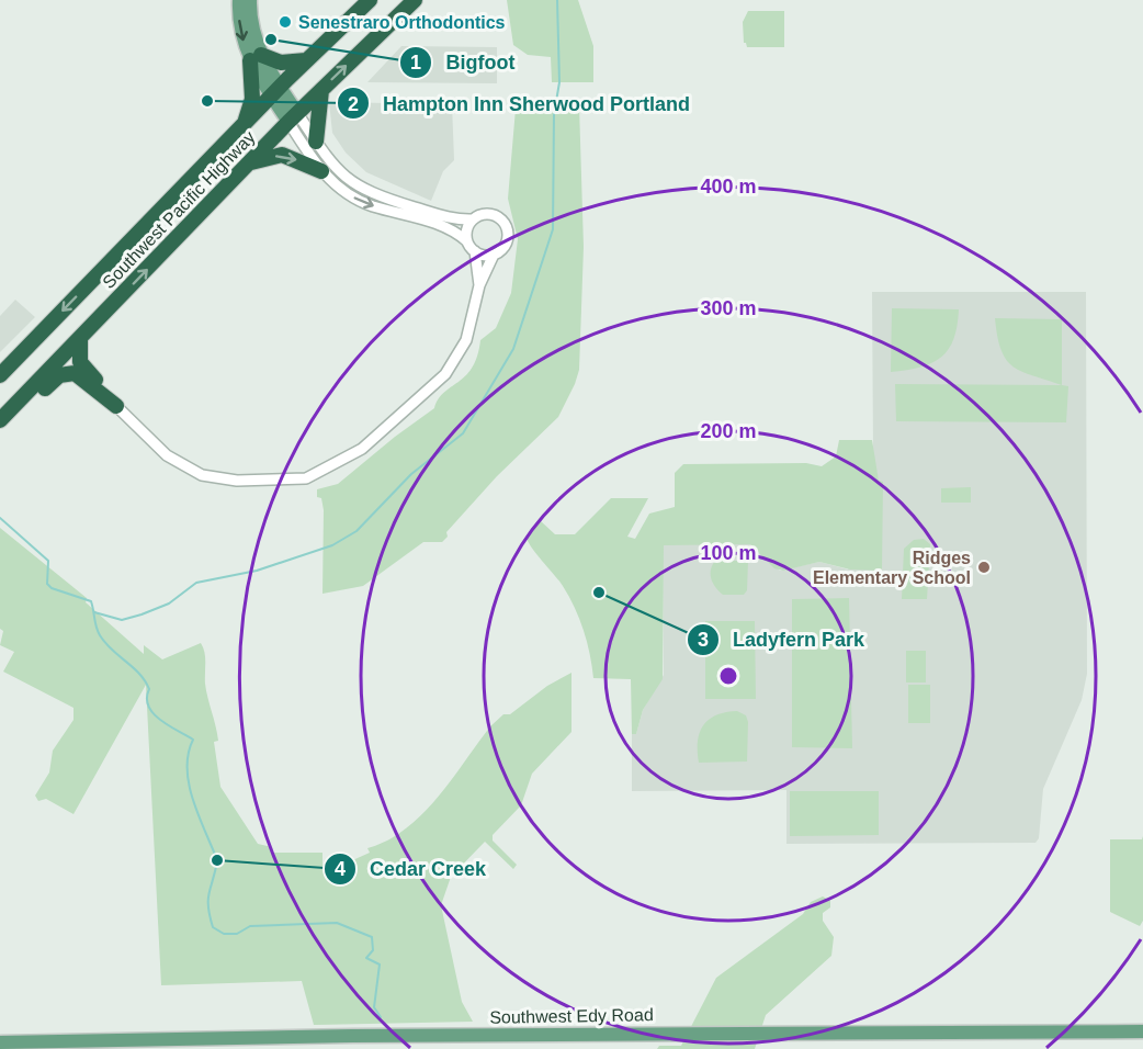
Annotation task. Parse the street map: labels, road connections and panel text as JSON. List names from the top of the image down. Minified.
{"streets":{"highway":["Southwest Pacific Highway"],"main road":["Southwest Edy Road"]},"places":["Senestraro Orthodontics","Bigfoot","Hampton Inn Sherwood Portland","Ridges Elementary School","Ladyfern Park","Cedar Creek"],"rings":["400 m","300 m","200 m","100 m"]}
